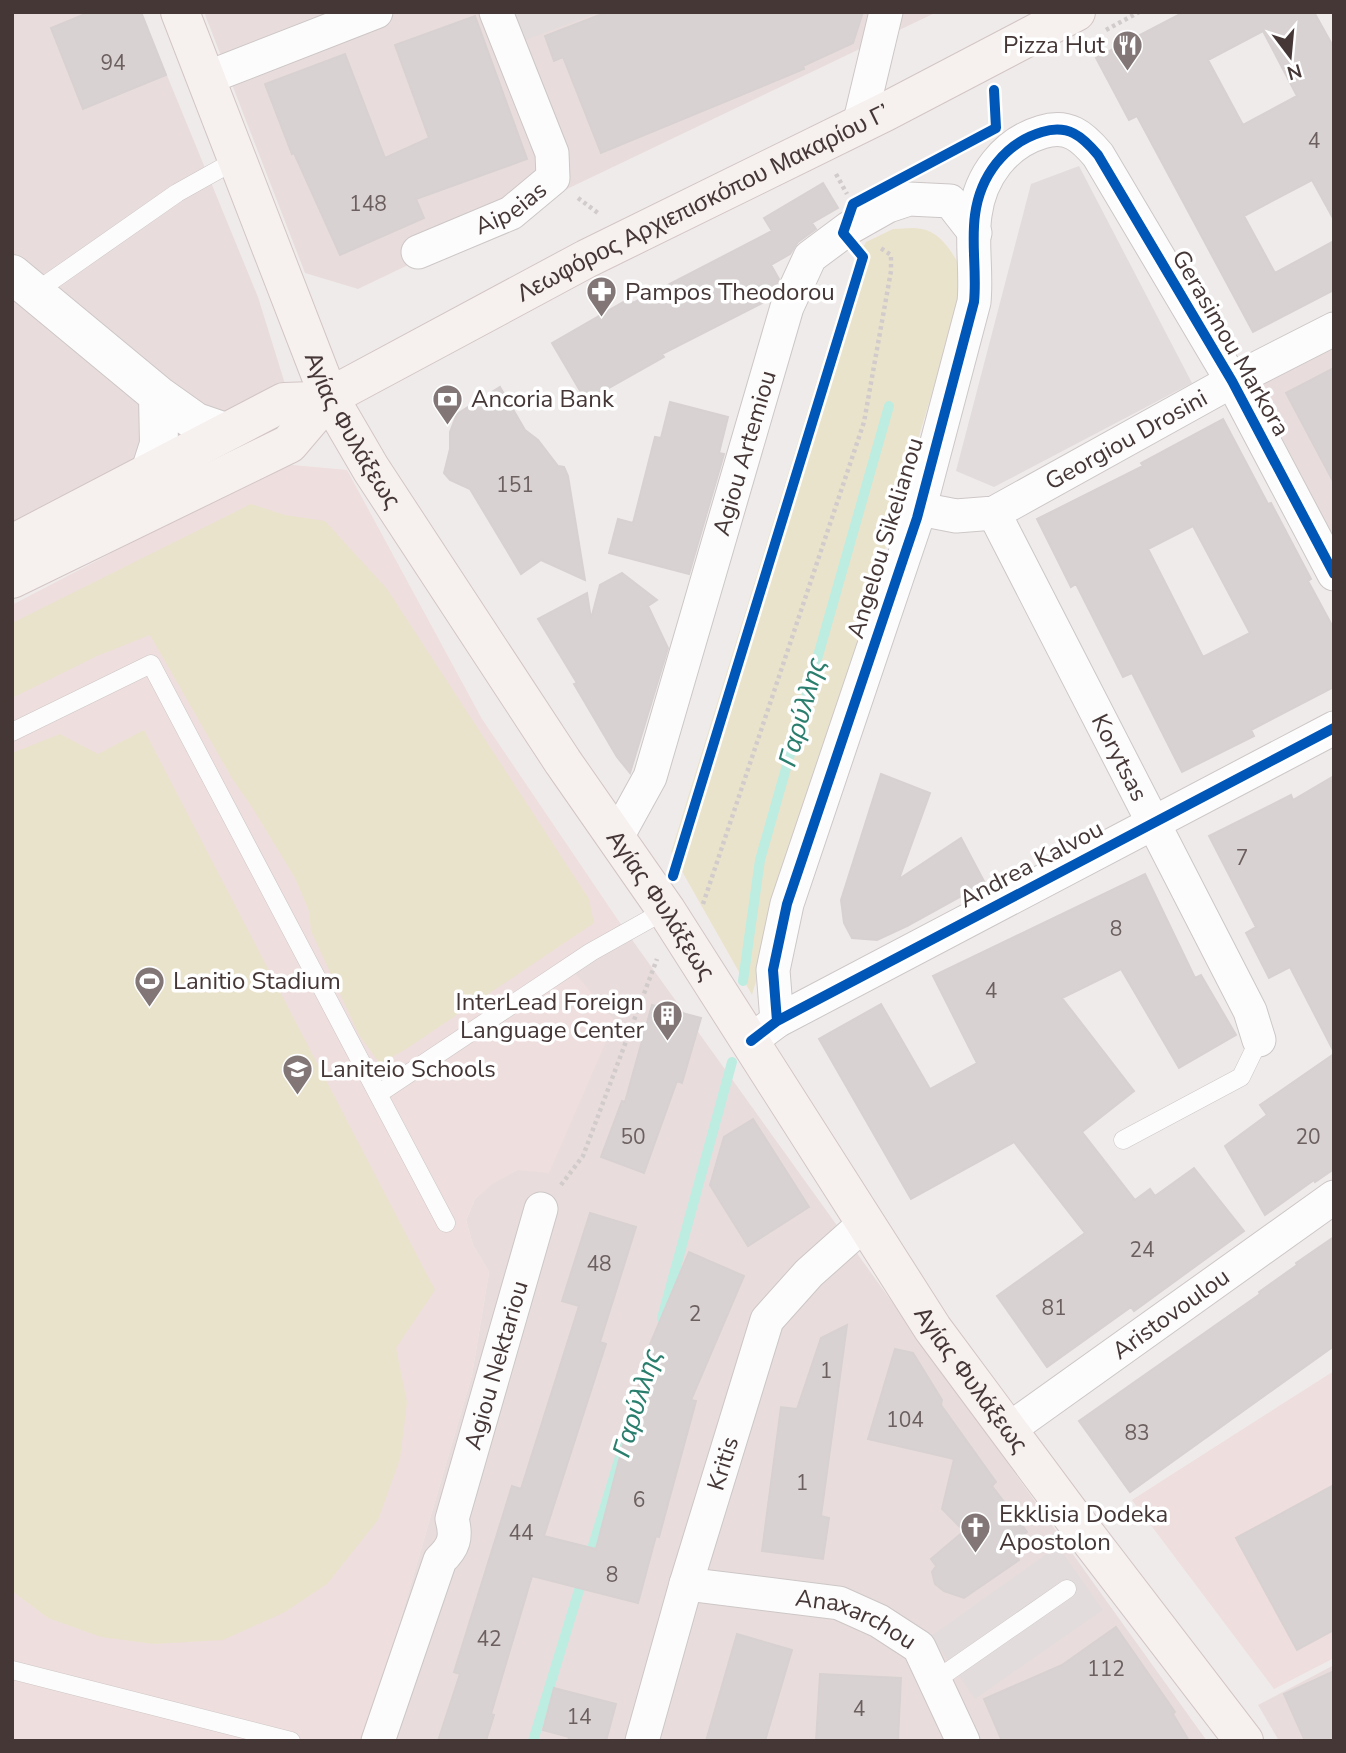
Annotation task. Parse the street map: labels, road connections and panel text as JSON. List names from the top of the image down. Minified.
{"streets":{"main road":["Λεωφόρος Αρχιεπισκόπου Μακαρίου Γ’","Αγίας Φυλάξεως"],"street":["Aipeias","Gerasimou Markora","Georgiou Drosini","Agiou Artemiou","Angelou Sikelianou","Korytsas","Andrea Kalvou","Aristovoulou","Agiou Nektariou","Kritis","Anaxarchou"]},"crossings":[["Λεωφόρος Αρχιεπισκόπου Μακαρίου Γ’","Αγίας Φυλάξεως"],["Gerasimou Markora","Georgiou Drosini"],["Gerasimou Markora","Angelou Sikelianou"],["Αγίας Φυλάξεως","Agiou Artemiou"],["Αγίας Φυλάξεως","Angelou Sikelianou"],["Αγίας Φυλάξεως","Andrea Kalvou"],["Αγίας Φυλάξεως","Aristovoulou"],["Αγίας Φυλάξεως","Kritis"],["Georgiou Drosini","Korytsas"],["Agiou Artemiou","Angelou Sikelianou"],["Angelou Sikelianou","Andrea Kalvou"],["Korytsas","Andrea Kalvou"],["Kritis","Anaxarchou"]],"water":["Γαρύλλης"],"places":{"restaurant":["Pizza Hut"],"pharmacy":["Pampos Theodorou"],"bank":["Ancoria Bank"],"sports":["Lanitio Stadium"],"building":["InterLead Foreign Language Center"],"school or university":["Laniteio Schools"],"church":["Ekklisia Dodeka Apostolon"]},"house_numbers":["94","4","148","151","7","8","4","50","20","24","48","81","2","1","104","83","1","6","44","8","42","112","4","14"],"north":"bottom"}
